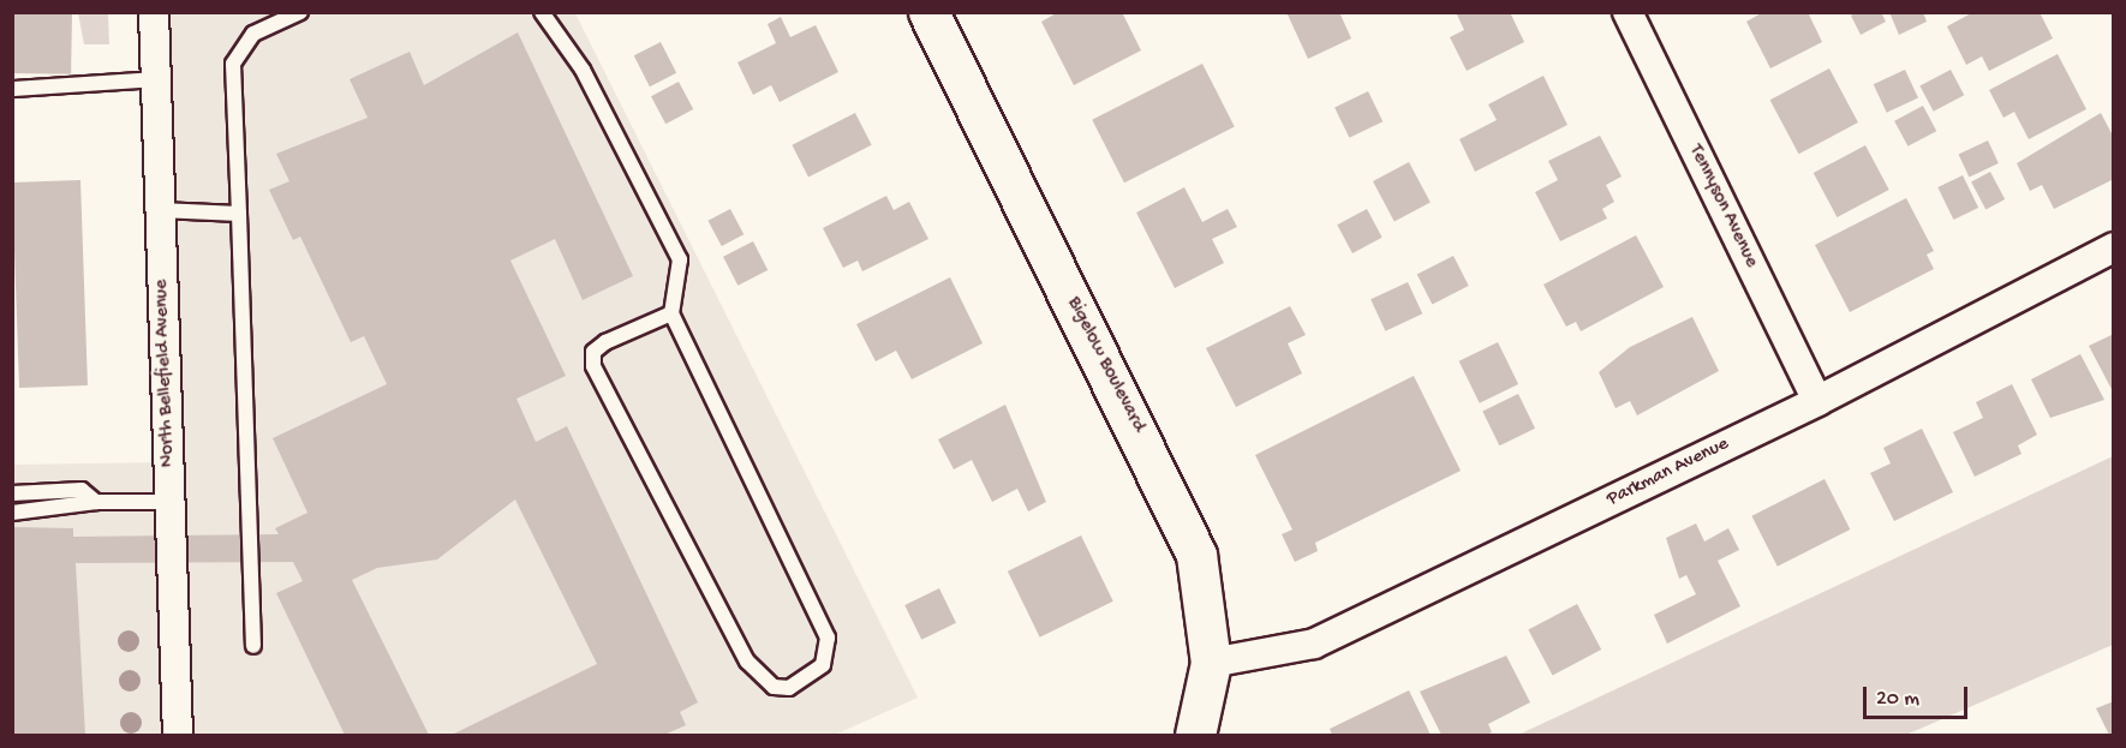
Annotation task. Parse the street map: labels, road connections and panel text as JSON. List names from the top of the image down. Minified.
{"streets":{"main road":["Bigelow Boulevard"],"street":["Tennyson Avenue","North Bellefield Avenue","Parkman Avenue"]},"crossings":[["Tennyson Avenue","Parkman Avenue"],["Bigelow Boulevard","Parkman Avenue"]],"scale_bar":"20 m"}
